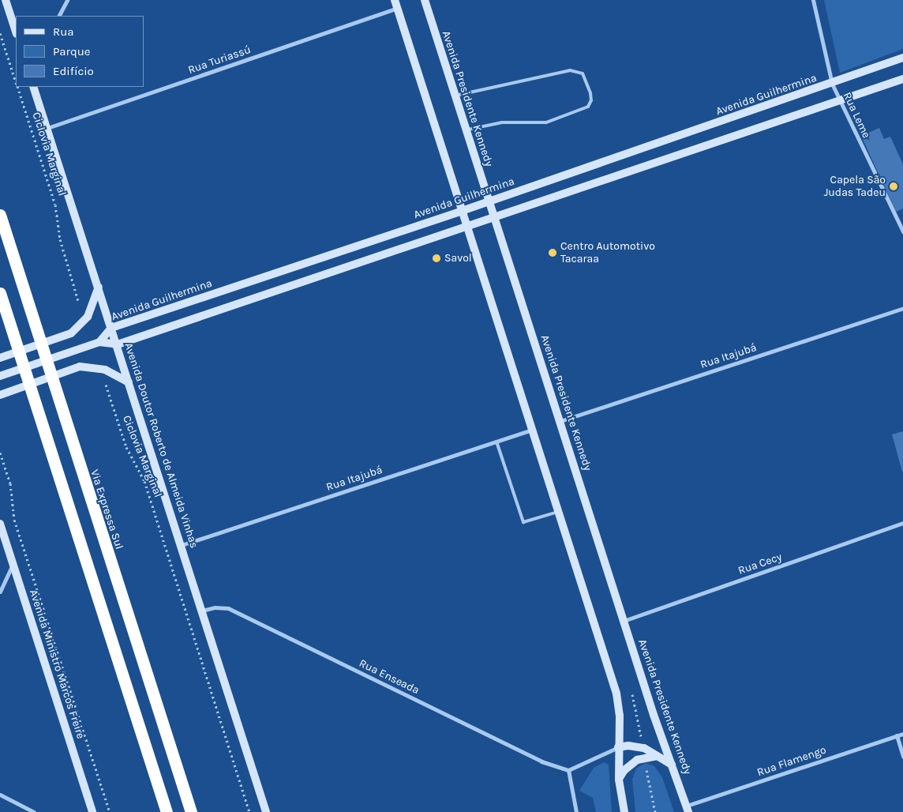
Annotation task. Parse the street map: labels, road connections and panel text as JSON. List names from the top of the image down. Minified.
{"streets":{"highway":["Via Expressa Sul"],"main road":["Avenida Guilhermina","Avenida Presidente Kennedy","Avenida Doutor Roberto de Almeida Vinhas","Avenida Ministro Marcos Freire"],"street":["Rua Turiassú","Rua Leme","Rua Itajubá","Rua Cecy","Rua Enseada","Rua Flamengo"],"path":["Ciclovia Marginal"]},"crossings":[["Rua Turiassú","Avenida Doutor Roberto de Almeida Vinhas"],["Avenida Guilhermina","Avenida Presidente Kennedy"],["Avenida Guilhermina","Rua Leme"],["Avenida Guilhermina","Avenida Doutor Roberto de Almeida Vinhas"],["Avenida Presidente Kennedy","Rua Itajubá"],["Avenida Presidente Kennedy","Rua Cecy"],["Avenida Presidente Kennedy","Rua Flamengo"],["Rua Itajubá","Avenida Doutor Roberto de Almeida Vinhas"],["Avenida Doutor Roberto de Almeida Vinhas","Rua Enseada"]],"places":["Capela São Judas Tadeu","Centro Automotivo Tacaraa","Savol"],"legend":["Rua","Parque","Edifício"]}
